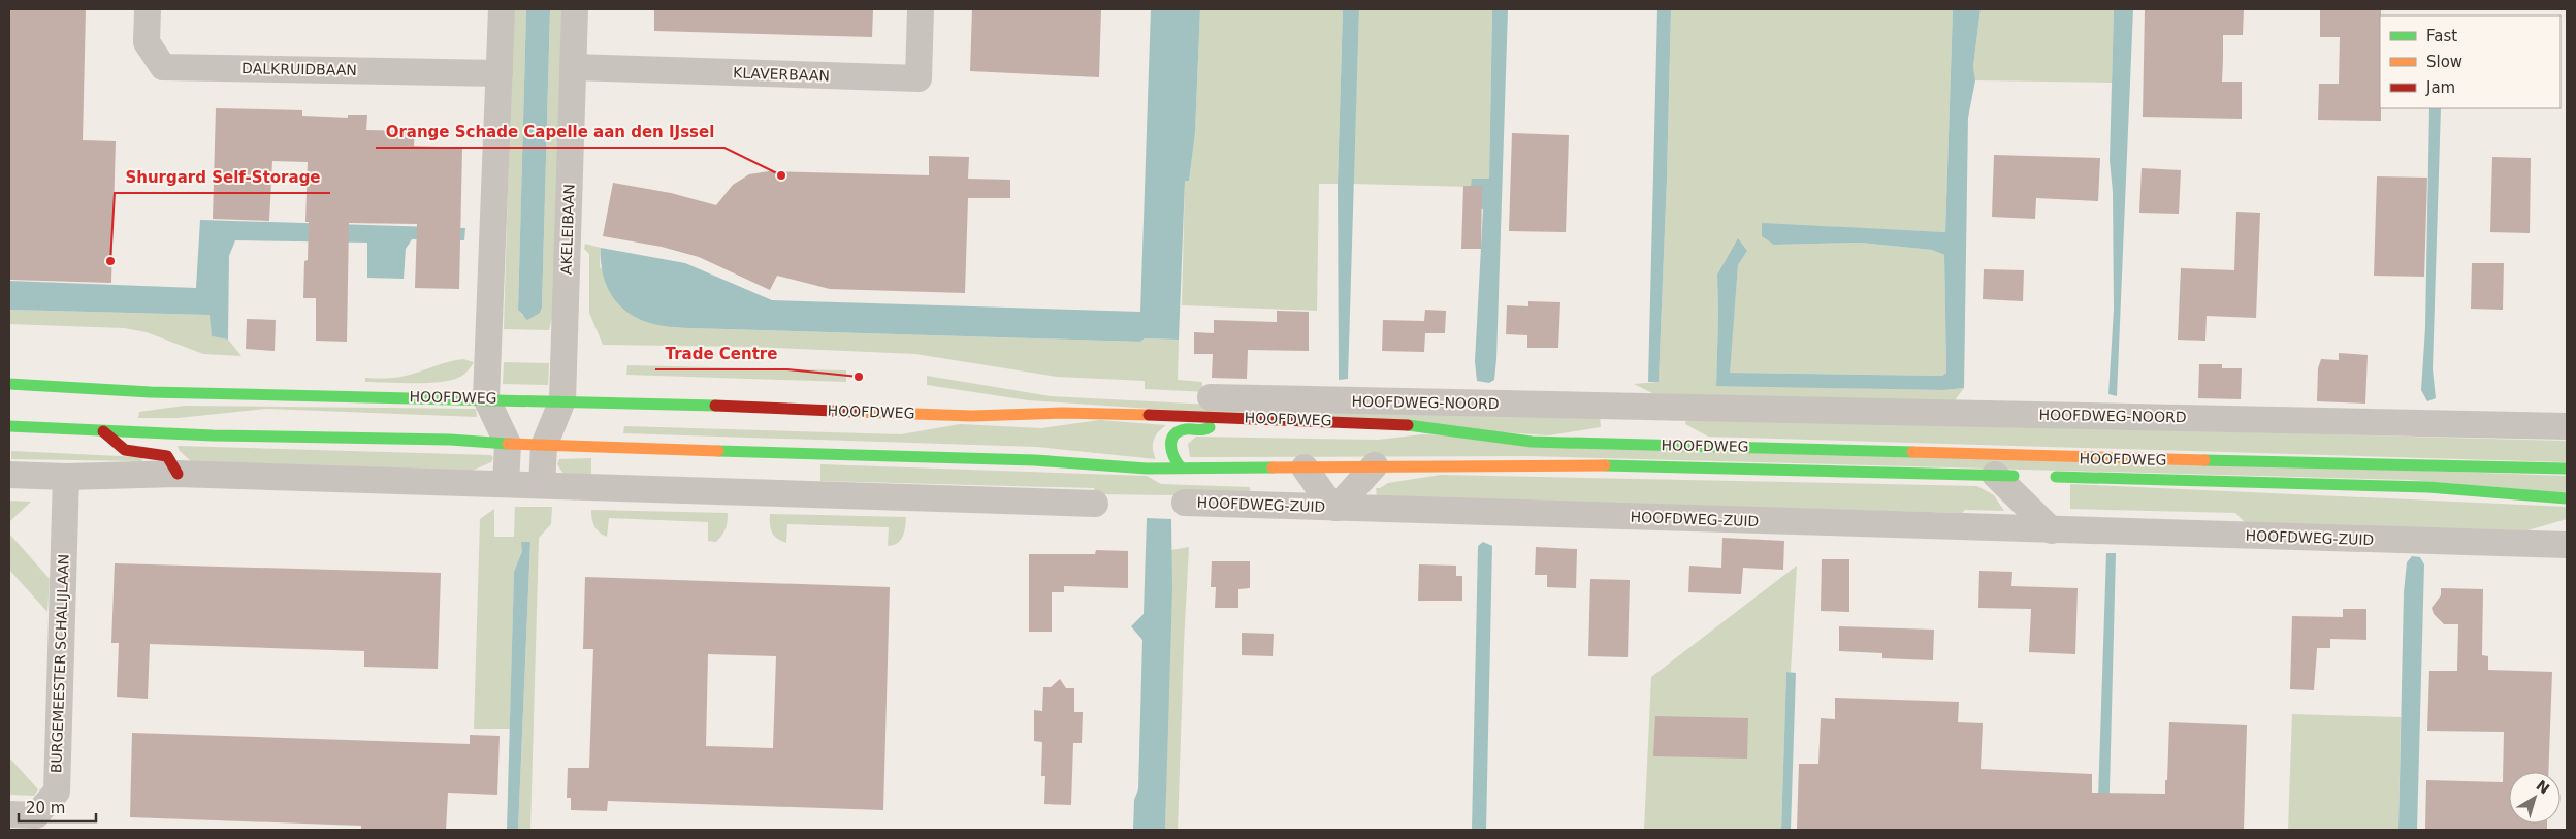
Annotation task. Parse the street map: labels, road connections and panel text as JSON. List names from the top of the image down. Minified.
{"streets":{"main road":["HOOFDWEG"],"street":["DALKRUIDBAAN","KLAVERBAAN","AKELEIBAAN","HOOFDWEG-NOORD","HOOFDWEG-ZUID","BURGEMEESTER SCHALIJLAAN"]},"crossings":[["KLAVERBAAN","AKELEIBAAN"],["AKELEIBAAN","HOOFDWEG"],["HOOFDWEG","HOOFDWEG-NOORD"],["HOOFDWEG","HOOFDWEG-ZUID"]],"places":["Orange Schade Capelle aan den IJssel","Shurgard Self-Storage","Trade Centre"],"legend":["Fast","Slow","Jam"],"scale_bar":"20 m","north":"top right"}
